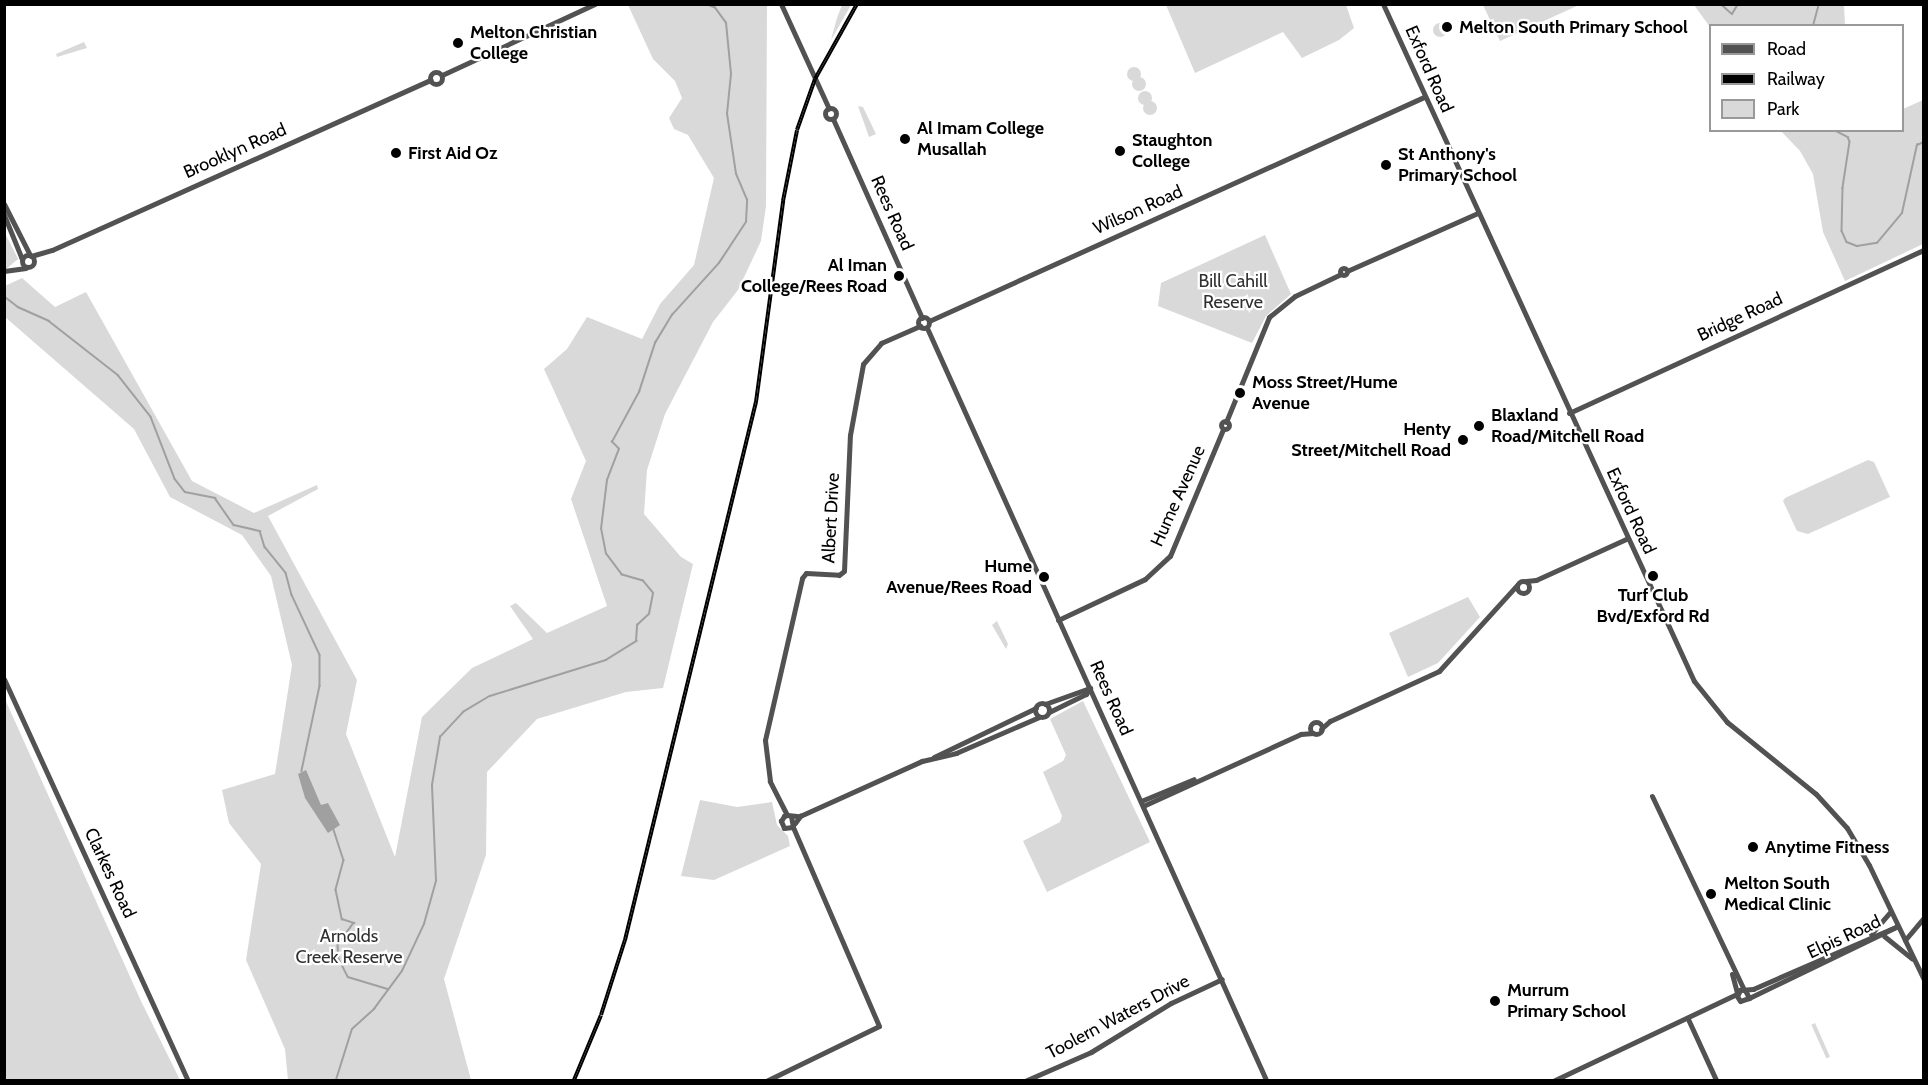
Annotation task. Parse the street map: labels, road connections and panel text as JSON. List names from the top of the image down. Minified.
{"streets":{"street":["Exford Road","Brooklyn Road","Wilson Road","Rees Road","Bridge Road","Hume Avenue","Albert Drive","Clarkes Road","Elpis Road","Toolern Waters Drive"]},"crossings":[["Exford Road","Wilson Road"],["Exford Road","Bridge Road"],["Exford Road","Hume Avenue"],["Exford Road","Elpis Road"],["Rees Road","Hume Avenue"],["Rees Road","Toolern Waters Drive"]],"parks":["Bill Cahill Reserve","Arnolds Creek Reserve"],"places":["Melton South Primary School","Melton Christian College","Al Imam College Musallah","Staughton College","First Aid Oz","St Anthony's Primary School","Al Iman College/Rees Road","Moss Street/Hume Avenue","Blaxland Road/Mitchell Road","Henty Street/Mitchell Road","Turf Club Bvd/Exford Rd","Hume Avenue/Rees Road","Anytime Fitness","Melton South Medical Clinic","Murrum Primary School"],"legend":["Road","Railway","Park"]}
